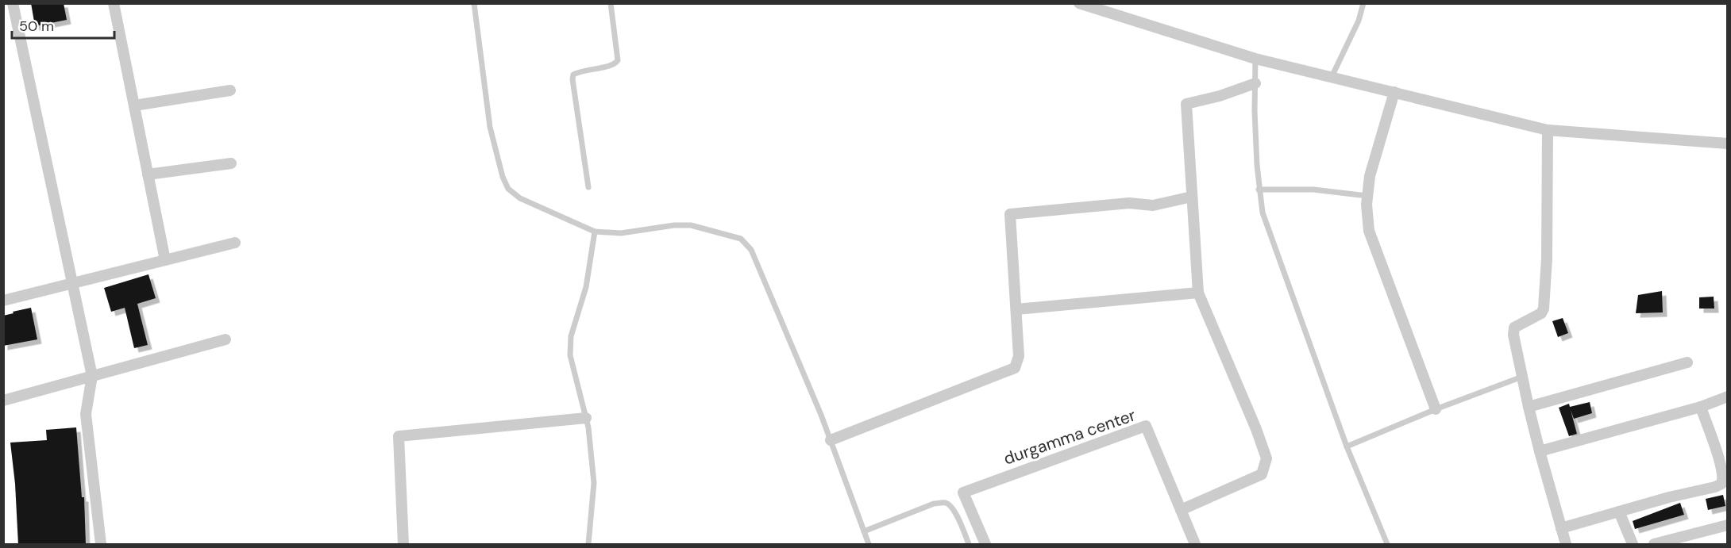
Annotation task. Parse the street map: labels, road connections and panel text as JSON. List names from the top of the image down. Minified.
{"streets":{"street":["durgamma center"]},"scale_bar":"50 m"}
